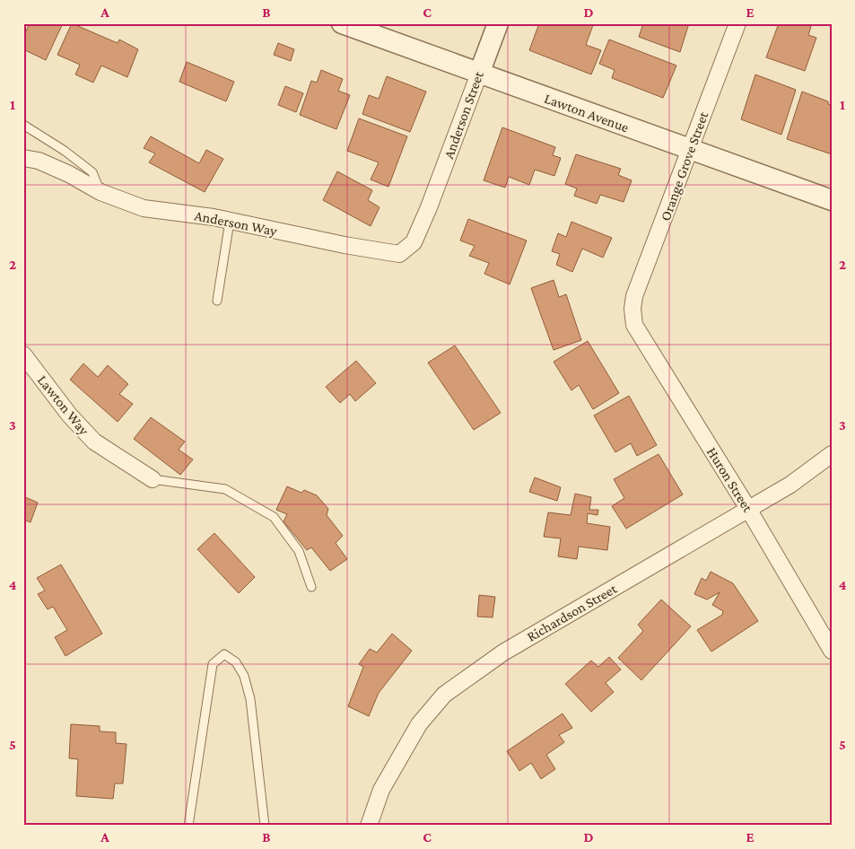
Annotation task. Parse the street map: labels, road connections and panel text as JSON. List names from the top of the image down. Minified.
{"streets":{"street":["Lawton Avenue","Anderson Street","Orange Grove Street","Anderson Way","Lawton Way","Huron Street","Richardson Street"]},"crossings":[["Lawton Avenue","Anderson Street"],["Lawton Avenue","Orange Grove Street"],["Anderson Street","Anderson Way"],["Orange Grove Street","Huron Street"],["Huron Street","Richardson Street"]],"grid":{"columns":["A","B","C","D","E"],"rows":["1","2","3","4","5"]}}
